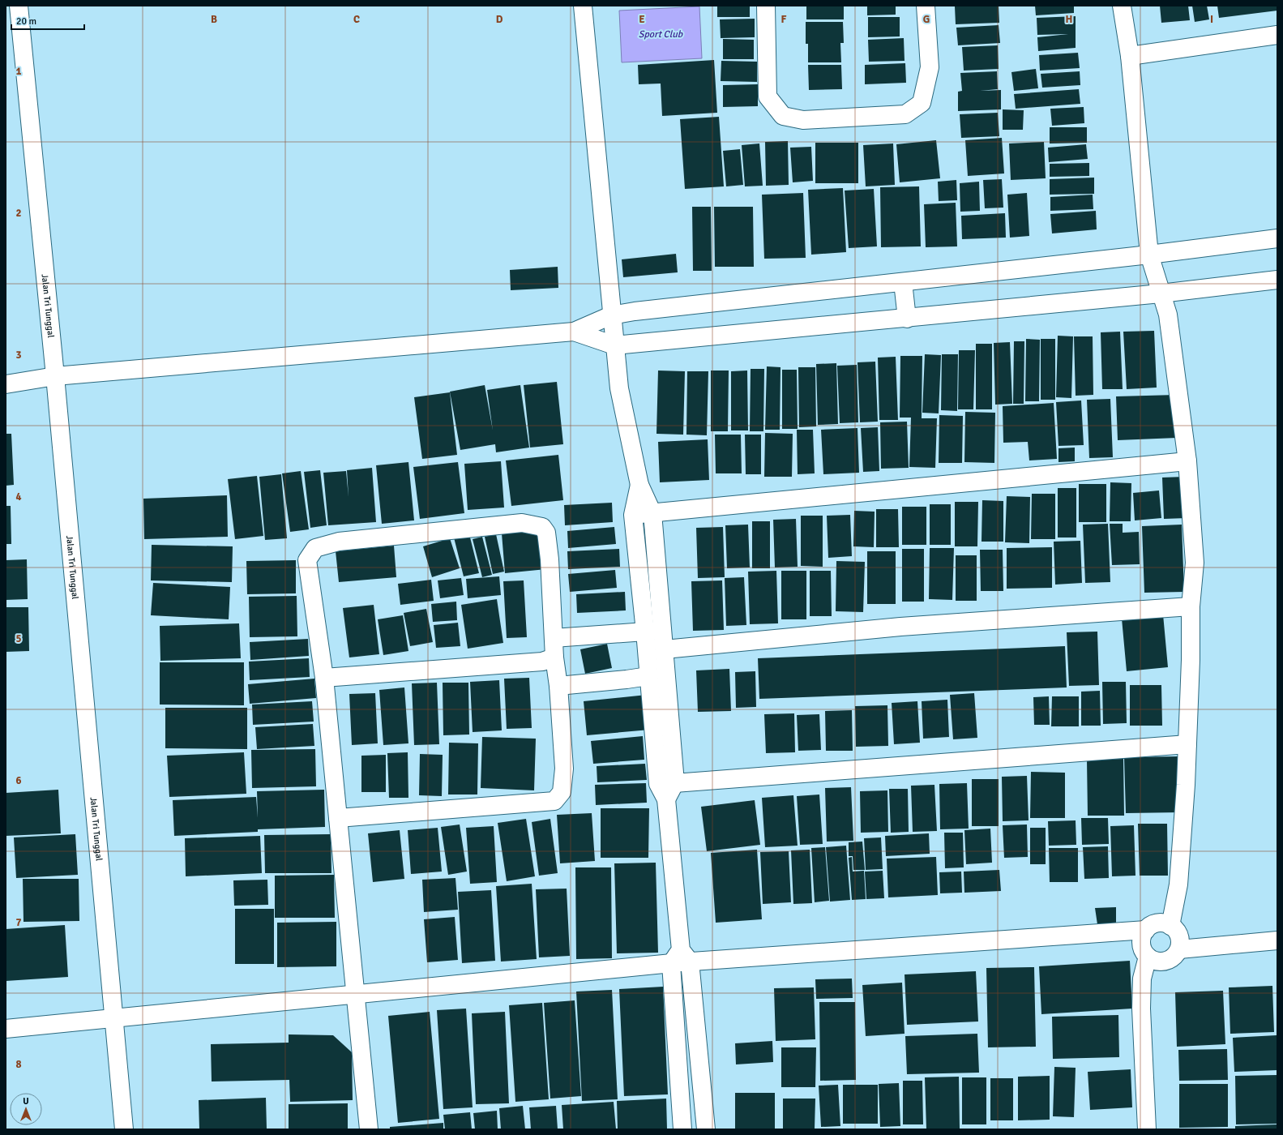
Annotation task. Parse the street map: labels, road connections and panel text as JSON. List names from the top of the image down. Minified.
{"streets":{"street":["Jalan Tri Tunggal"]},"water":["Sport Club"],"scale_bar":"20 m","north":"top","grid":{"columns":["B","C","D","E","F","G","H","I"],"rows":["1","2","3","4","5","6","7","8"]}}
